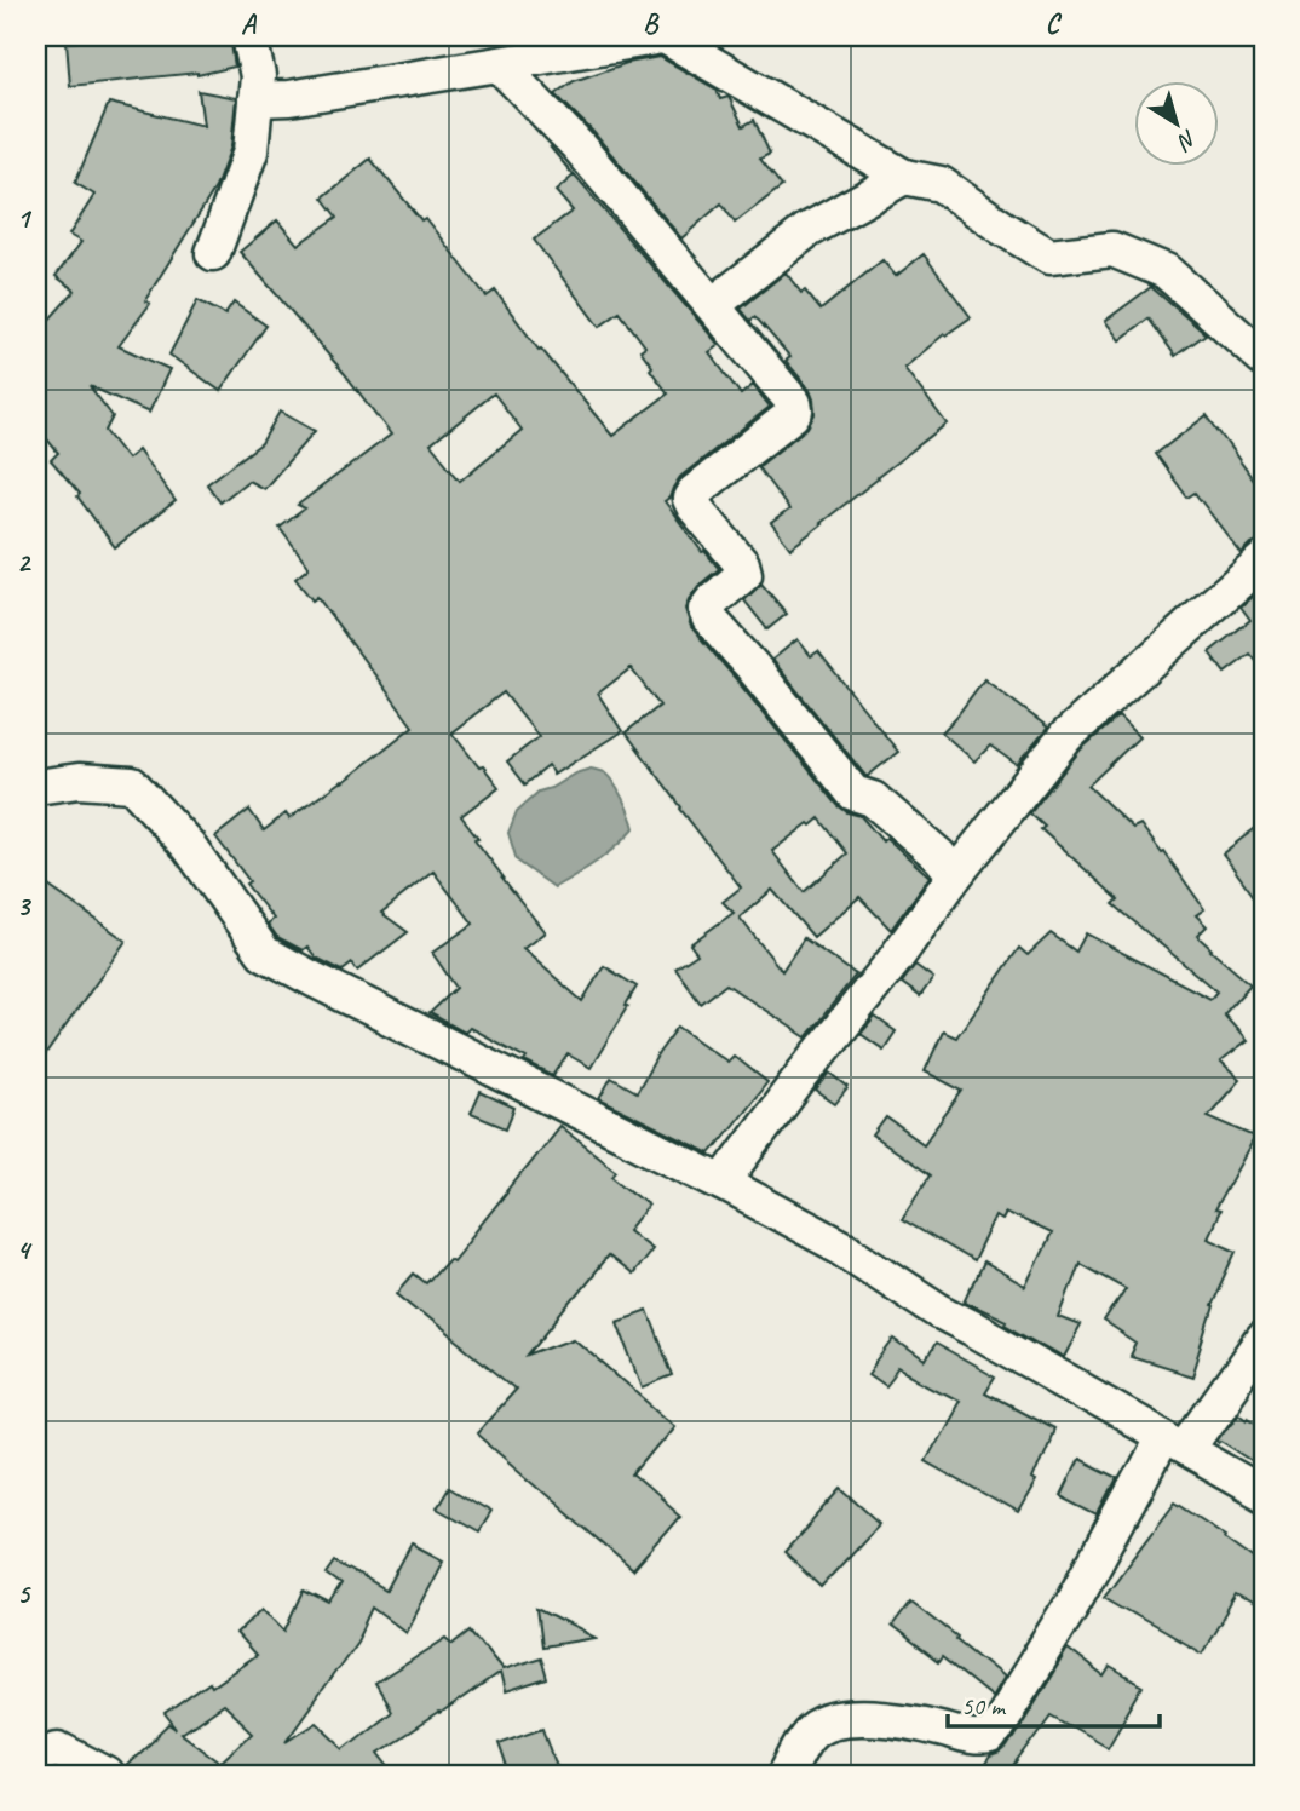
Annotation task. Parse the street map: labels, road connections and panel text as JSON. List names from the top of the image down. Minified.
{"scale_bar":"50 m","north":"bottom right","grid":{"columns":["A","B","C"],"rows":["1","2","3","4","5"]}}
